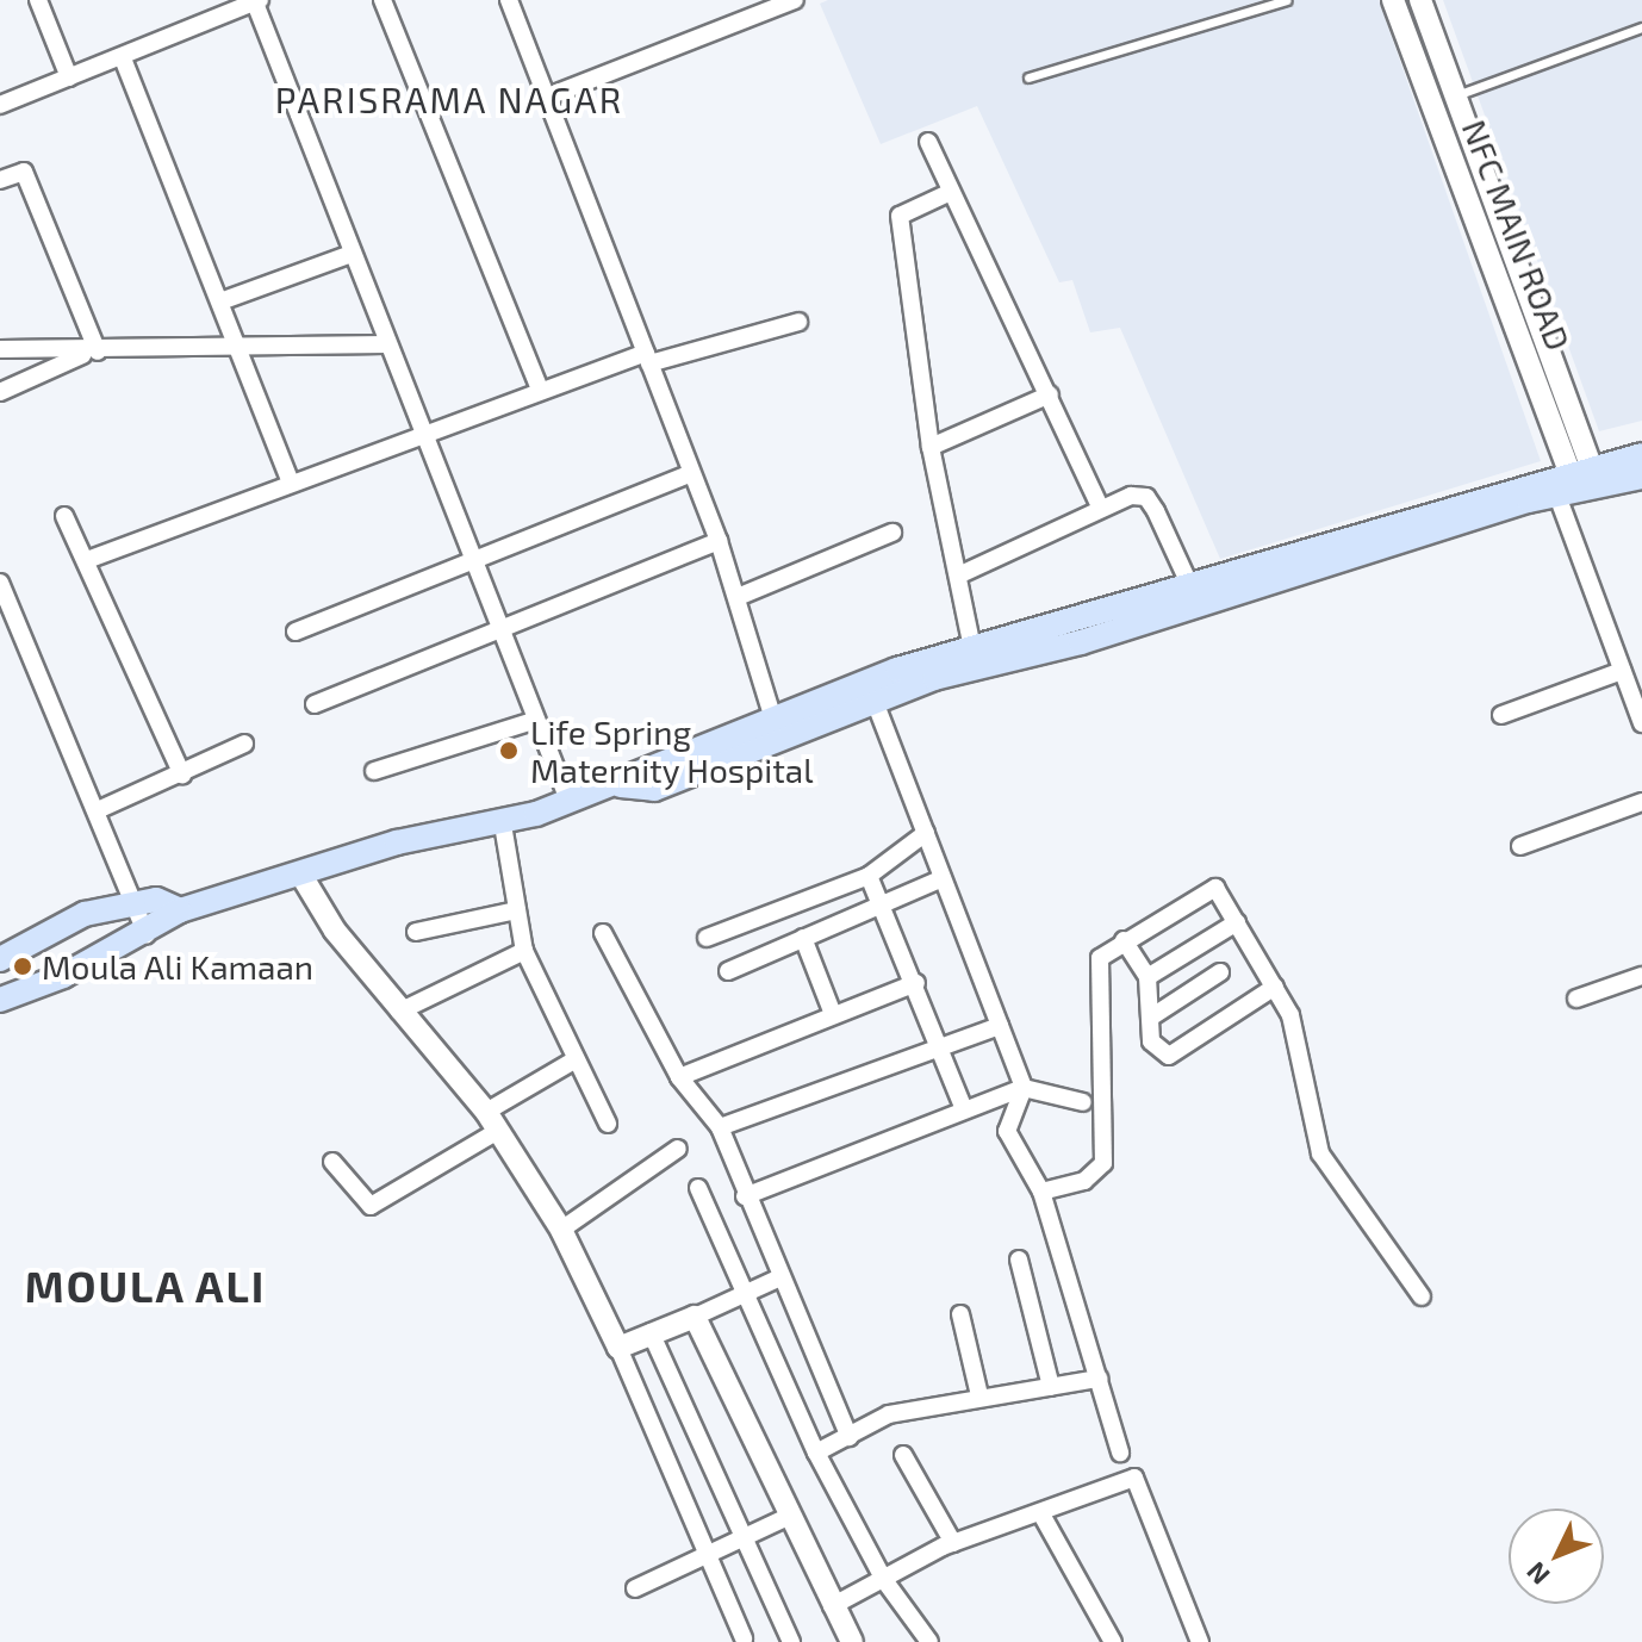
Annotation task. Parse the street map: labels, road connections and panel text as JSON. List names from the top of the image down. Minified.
{"streets":{"street":["NFC MAIN ROAD"]},"districts":["PARISRAMA NAGAR","MOULA ALI"],"places":["Life Spring Maternity Hospital","Moula Ali Kamaan"],"north":"bottom left"}
